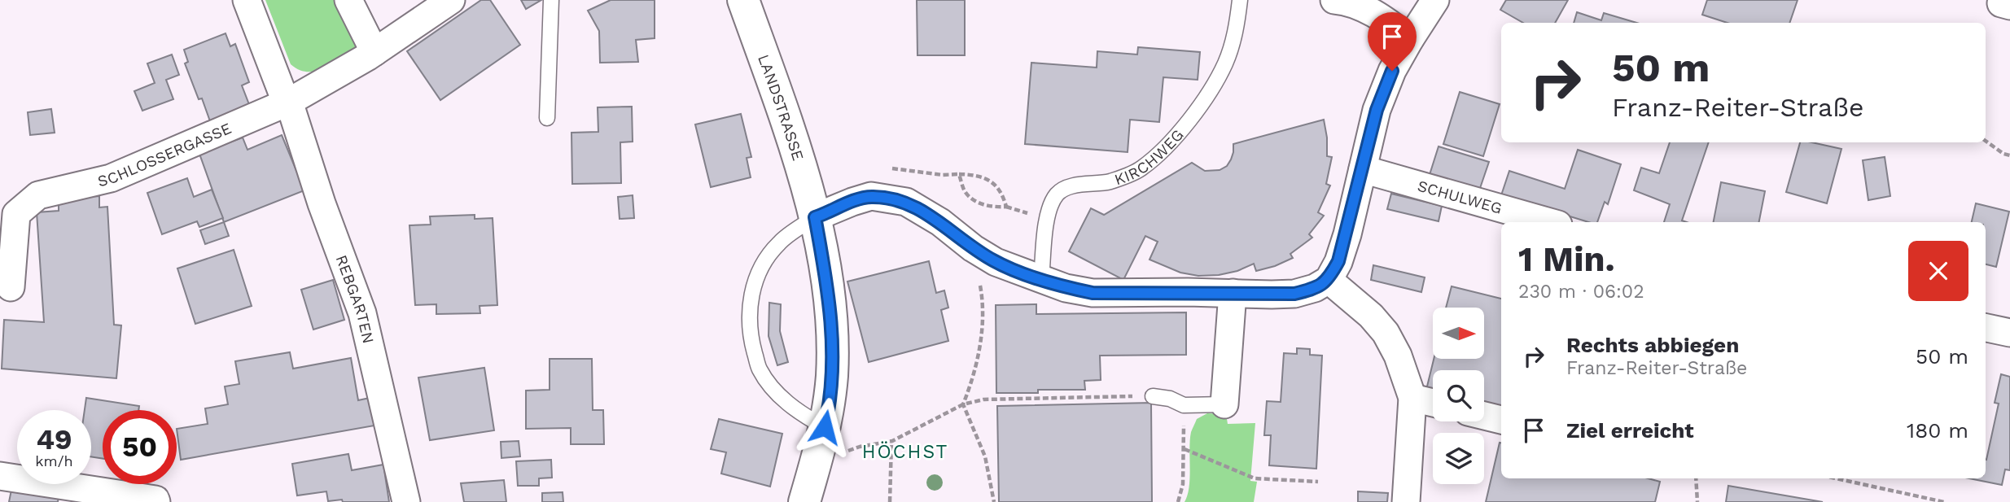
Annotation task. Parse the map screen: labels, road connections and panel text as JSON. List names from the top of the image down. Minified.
{"streets":{"main road":["LANDSTRASSE"],"street":["SCHLOSSERGASSE","SCHULWEG","REBGARTEN"],"lane":["KIRCHWEG"]},"crossings":[["SCHLOSSERGASSE","REBGARTEN"]],"districts":["HÖCHST"],"north":"right","page":{"turn":["50 m","Franz-Reiter-Straße"],"heading":["1 Min.","230 m · 06:02"],"list":[{"name":"Rechts abbiegen","note":"Franz-Reiter-Straße","value":"50 m"},{"name":"Ziel erreicht","value":"180 m"}],"speed":"49 km/h","limit":"50"}}
